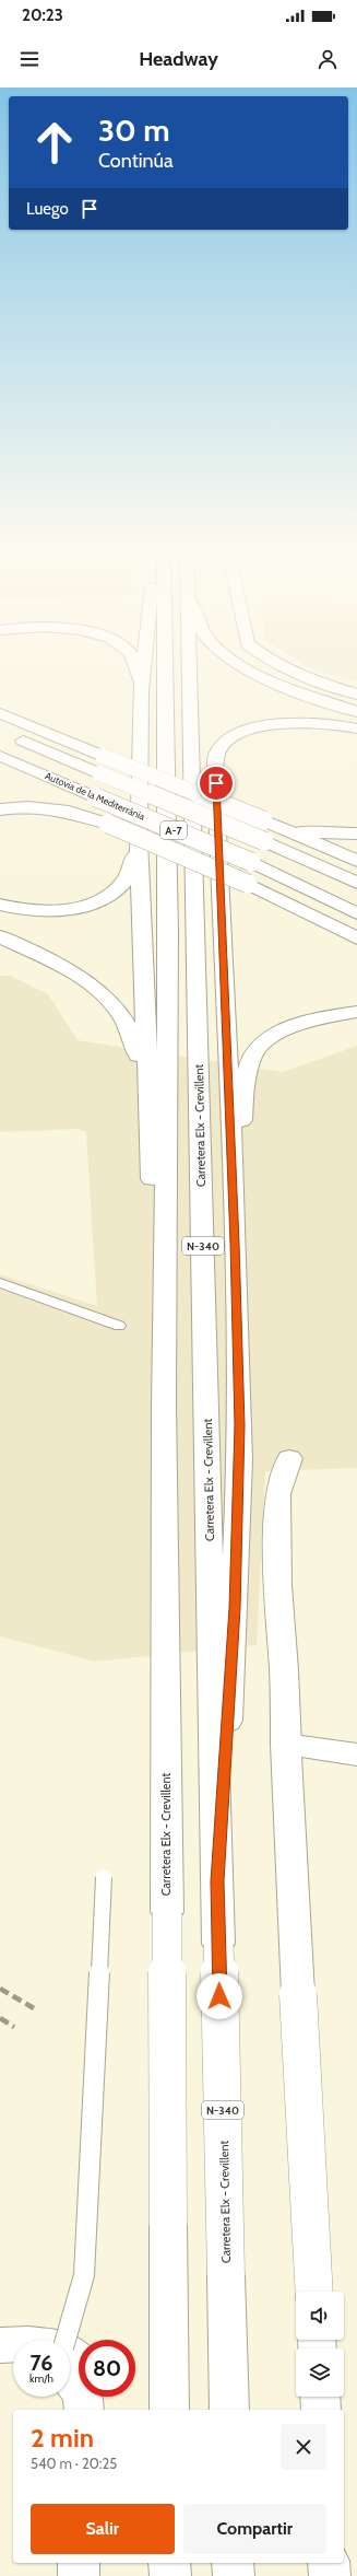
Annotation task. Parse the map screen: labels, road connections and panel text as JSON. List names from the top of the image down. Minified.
{"streets":{"main road":["Autovia de la Mediterrània","A-7","Carretera Elx - Crevillent","N-340"]},"page":{"status":"20:23","header":"Headway","turn":["30 m","Continúa"],"then":"Luego","speed":"76 km/h","limit":"80","heading":["2 min","540 m · 20:25"],"buttons":["Salir","Compartir"]}}
